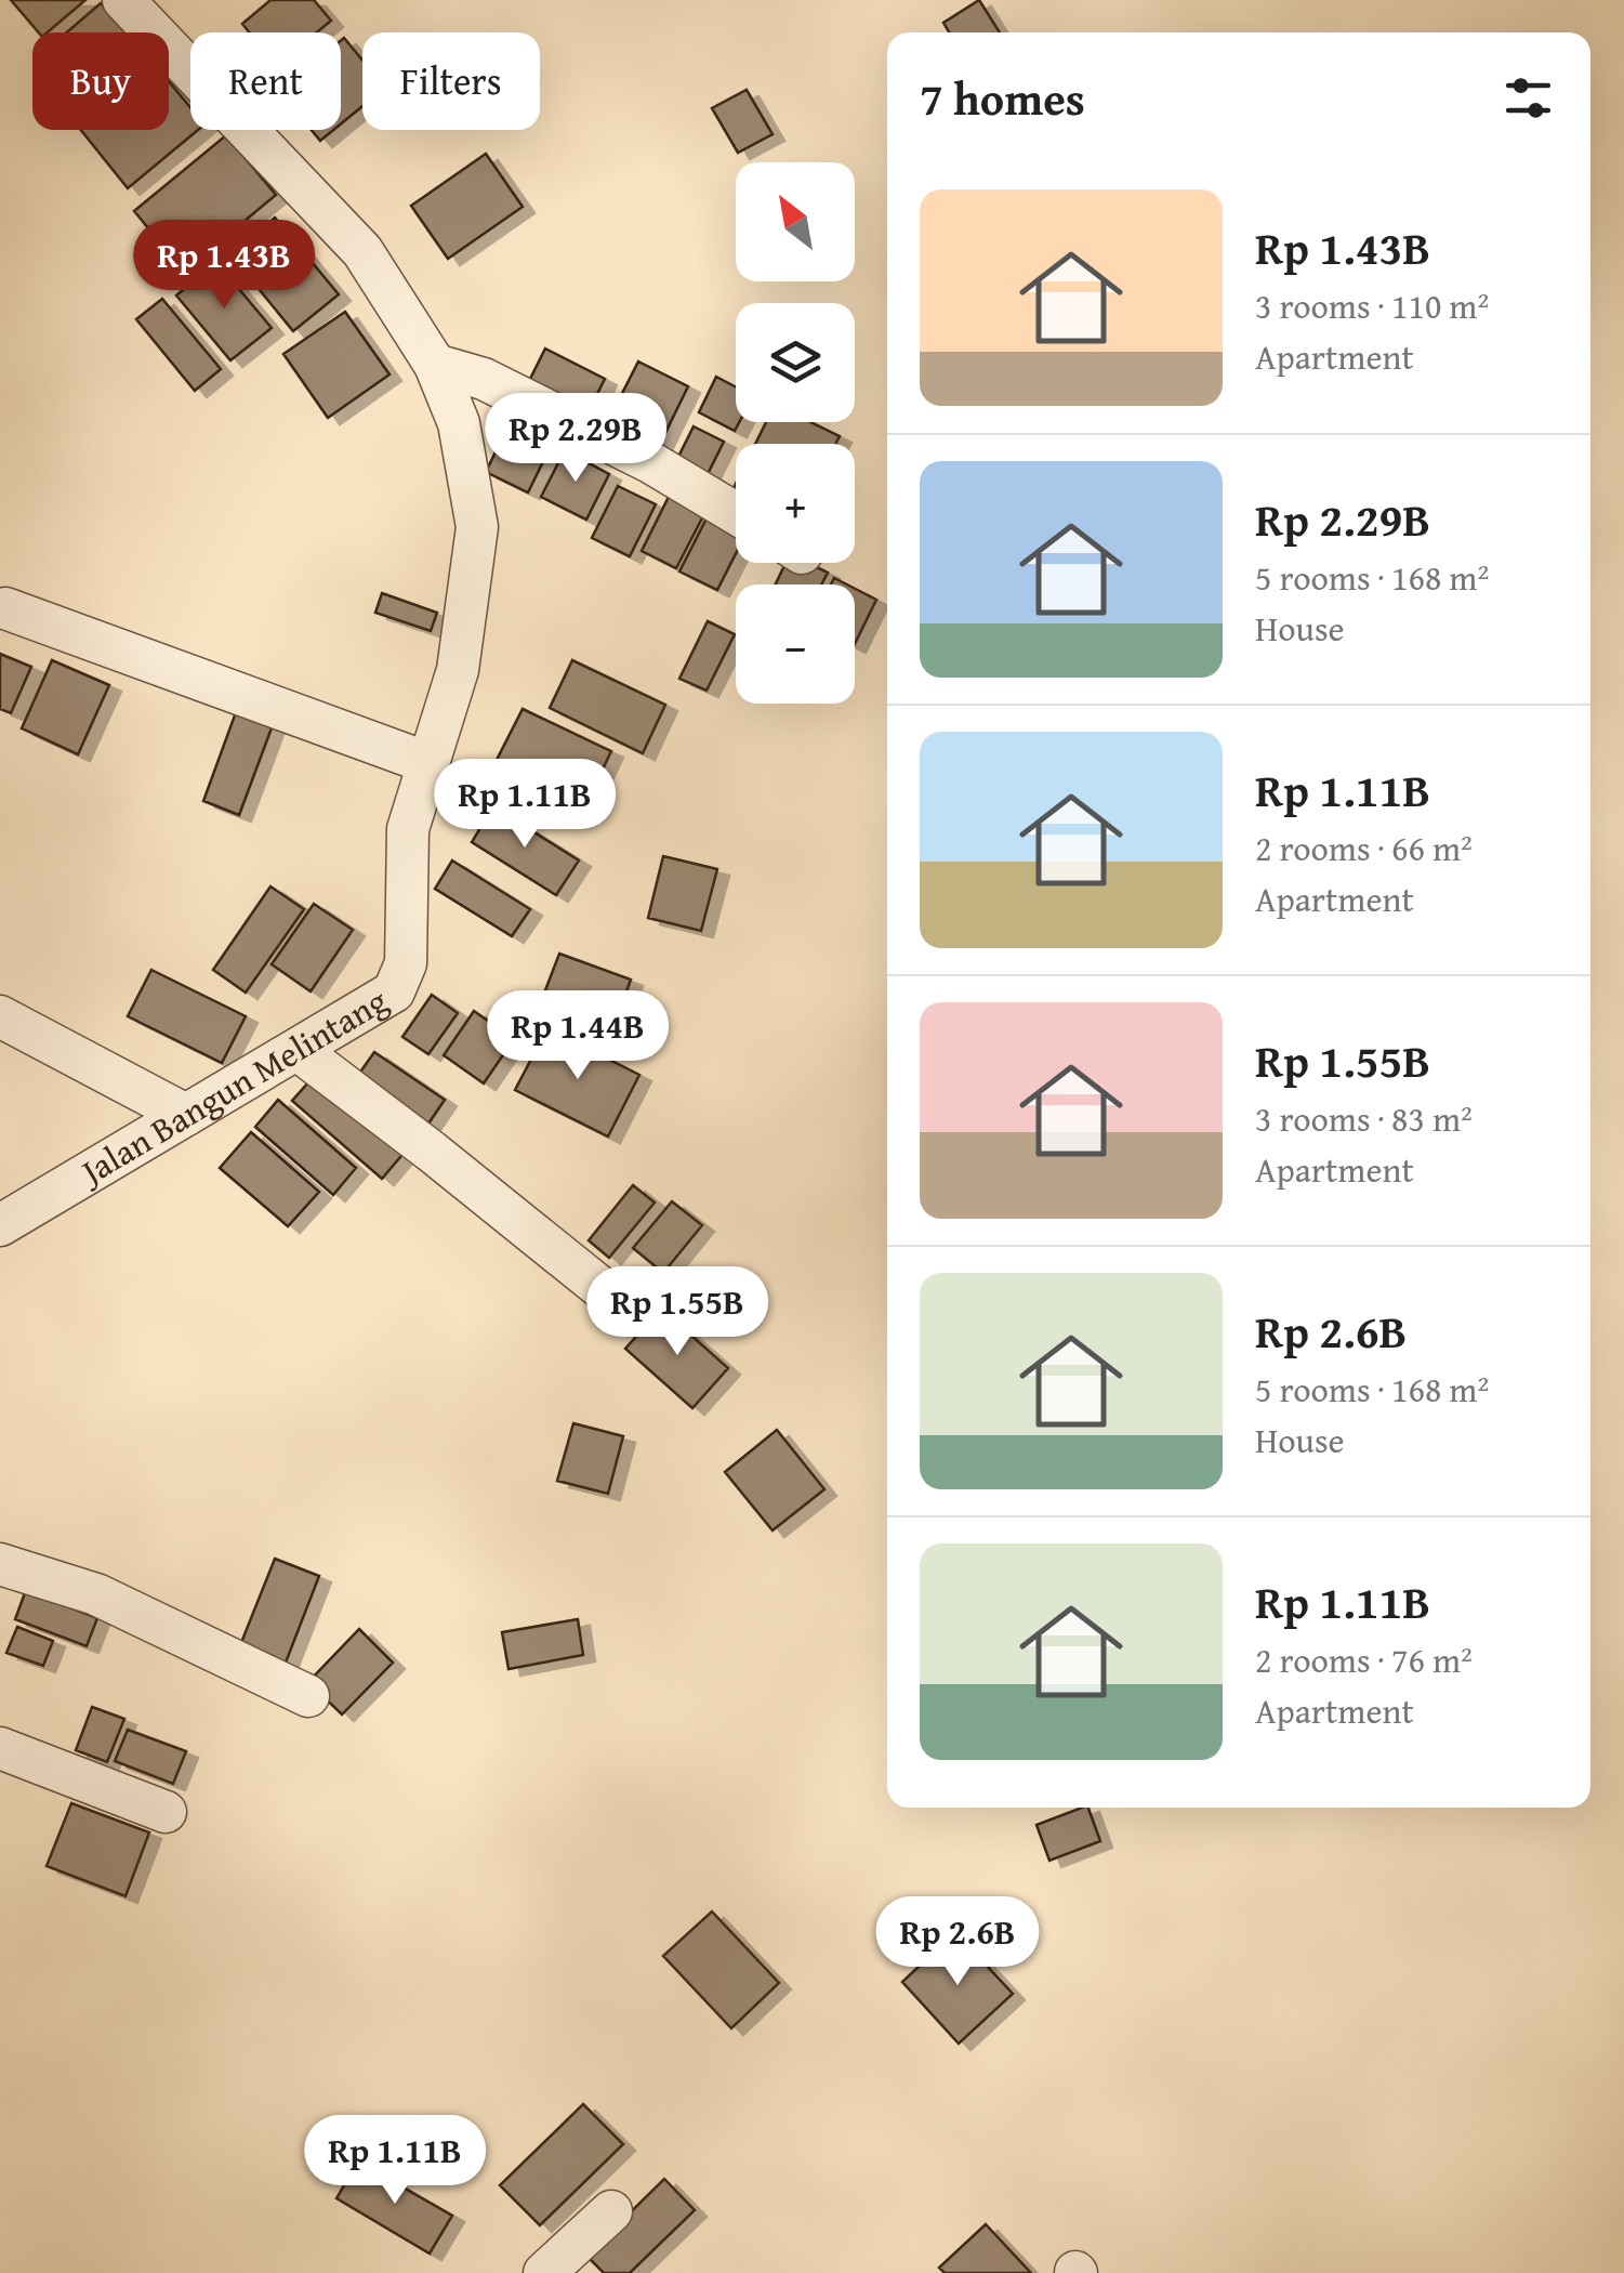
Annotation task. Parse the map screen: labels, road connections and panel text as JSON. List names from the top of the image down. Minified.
{"streets":{"street":["Jalan Bangun Melintang"]},"north":"top left","page":{"chip":["Buy","Rent","Filters"],"heading":"7 homes","map_buttons":["+","−"],"list":[{"name":"Rp 1.43B","note":"3 rooms · 110 m² · Apartment"},{"name":"Rp 2.29B","note":"5 rooms · 168 m² · House"},{"name":"Rp 1.11B","note":"2 rooms · 66 m² · Apartment"},{"name":"Rp 1.55B","note":"3 rooms · 83 m² · Apartment"},{"name":"Rp 2.6B","note":"5 rooms · 168 m² · House"},{"name":"Rp 1.11B","note":"2 rooms · 76 m² · Apartment"}],"price":["Rp 1.43B","Rp 2.29B","Rp 1.11B","Rp 1.44B","Rp 1.55B","Rp 2.6B","Rp 1.11B"]}}
